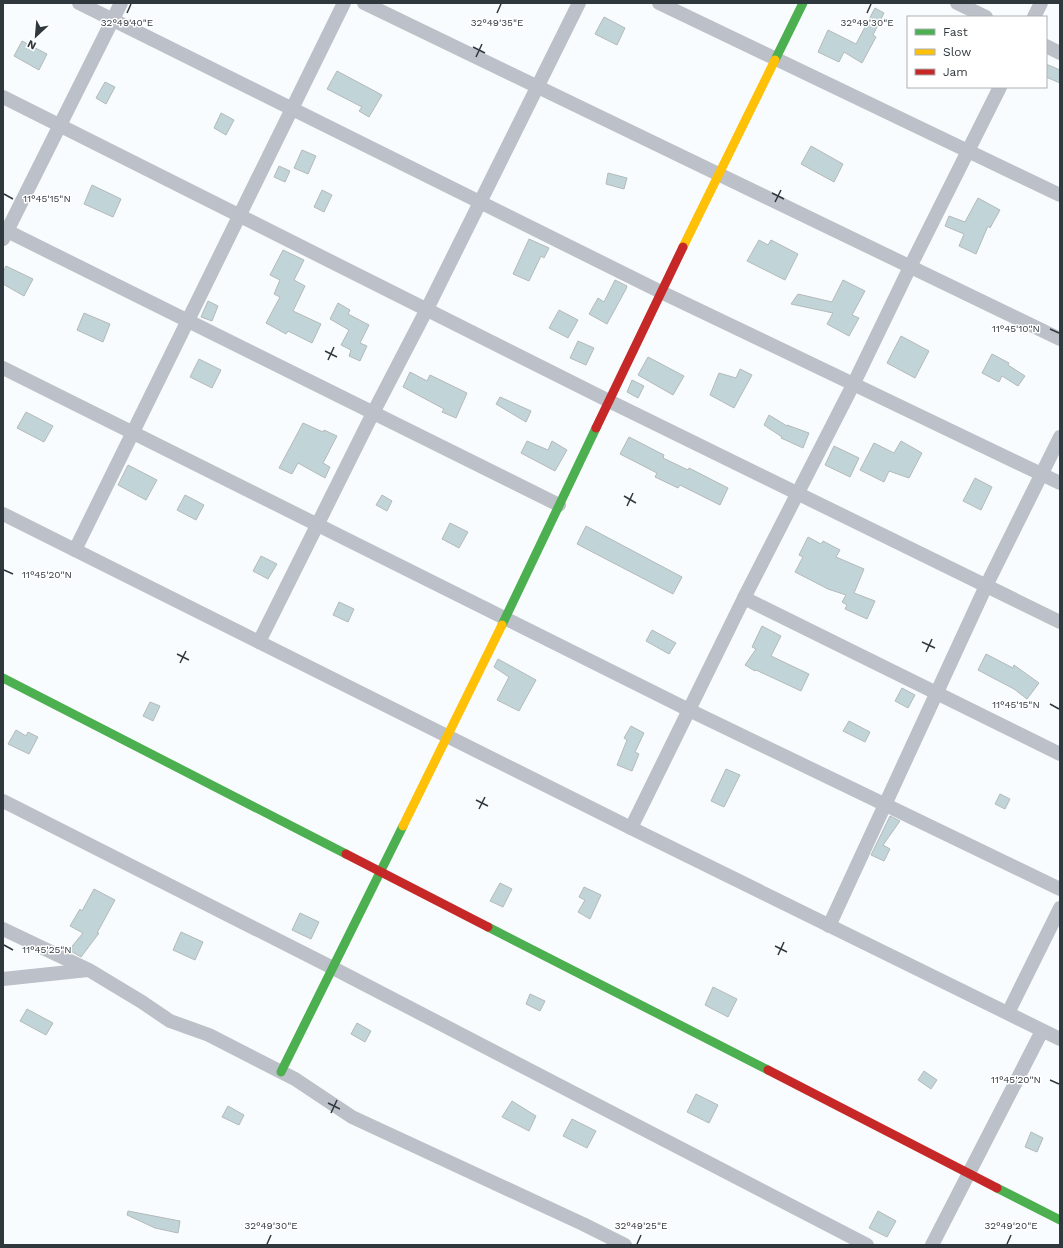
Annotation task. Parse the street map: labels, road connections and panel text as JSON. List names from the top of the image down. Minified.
{"legend":["Fast","Slow","Jam"],"north":"bottom left","coordinates":["32°49'40\"E","32°49'35\"E","32°49'30\"E","11°45'15\"N","11°45'10\"N","11°45'20\"N","11°45'25\"N","32°49'25\"E","32°49'20\"E"]}
